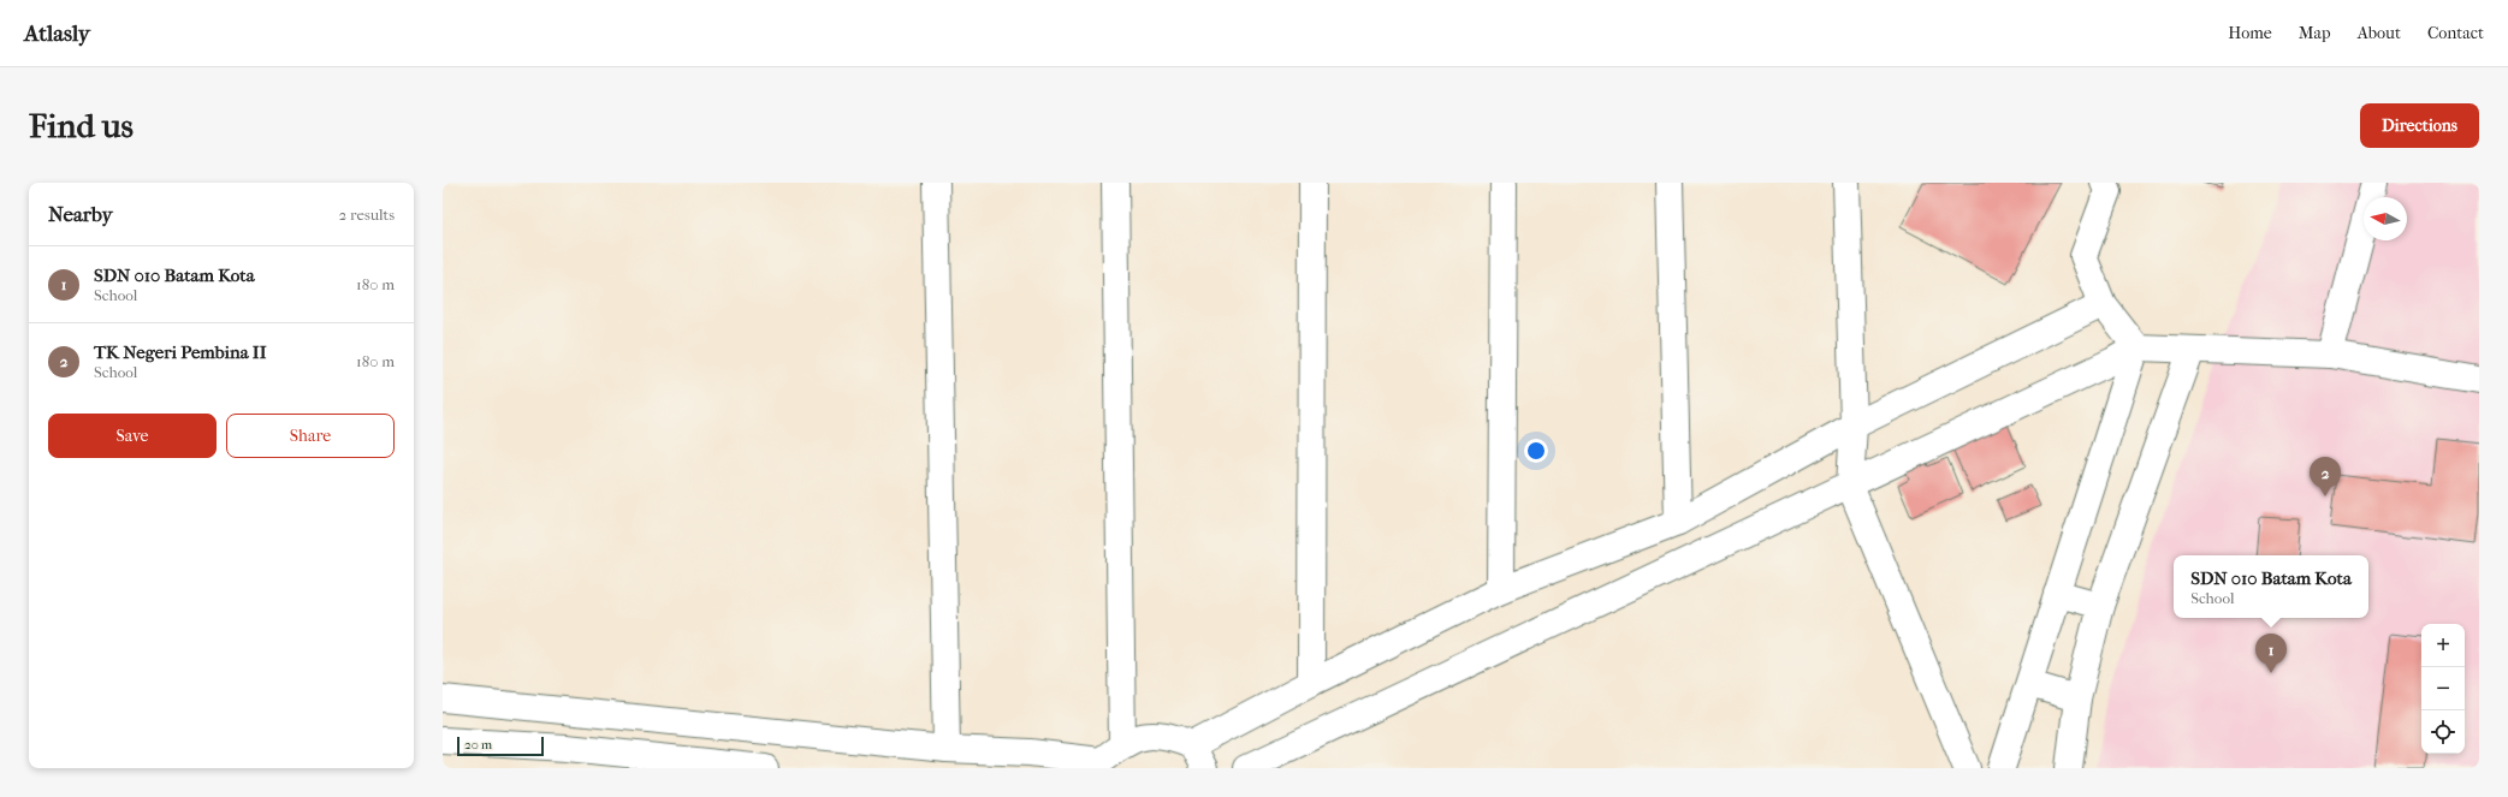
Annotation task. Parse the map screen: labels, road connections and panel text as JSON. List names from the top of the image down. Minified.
{"scale_bar":"20 m","north":"left","page":{"header":"Atlasly","nav":["Home","Map","About","Contact"],"buttons":["Directions",["Save","Share"]],"title":"Find us","heading":["Nearby","2 results"],"list":[{"mark":"1","name":"SDN 010 Batam Kota","note":"School","value":"180 m"},{"mark":"2","name":"TK Negeri Pembina II","note":"School","value":"180 m"}],"pins":["2","1"],"popup":["SDN 010 Batam Kota","School"],"map_buttons":["+","−"],"scale":"20 m"}}
